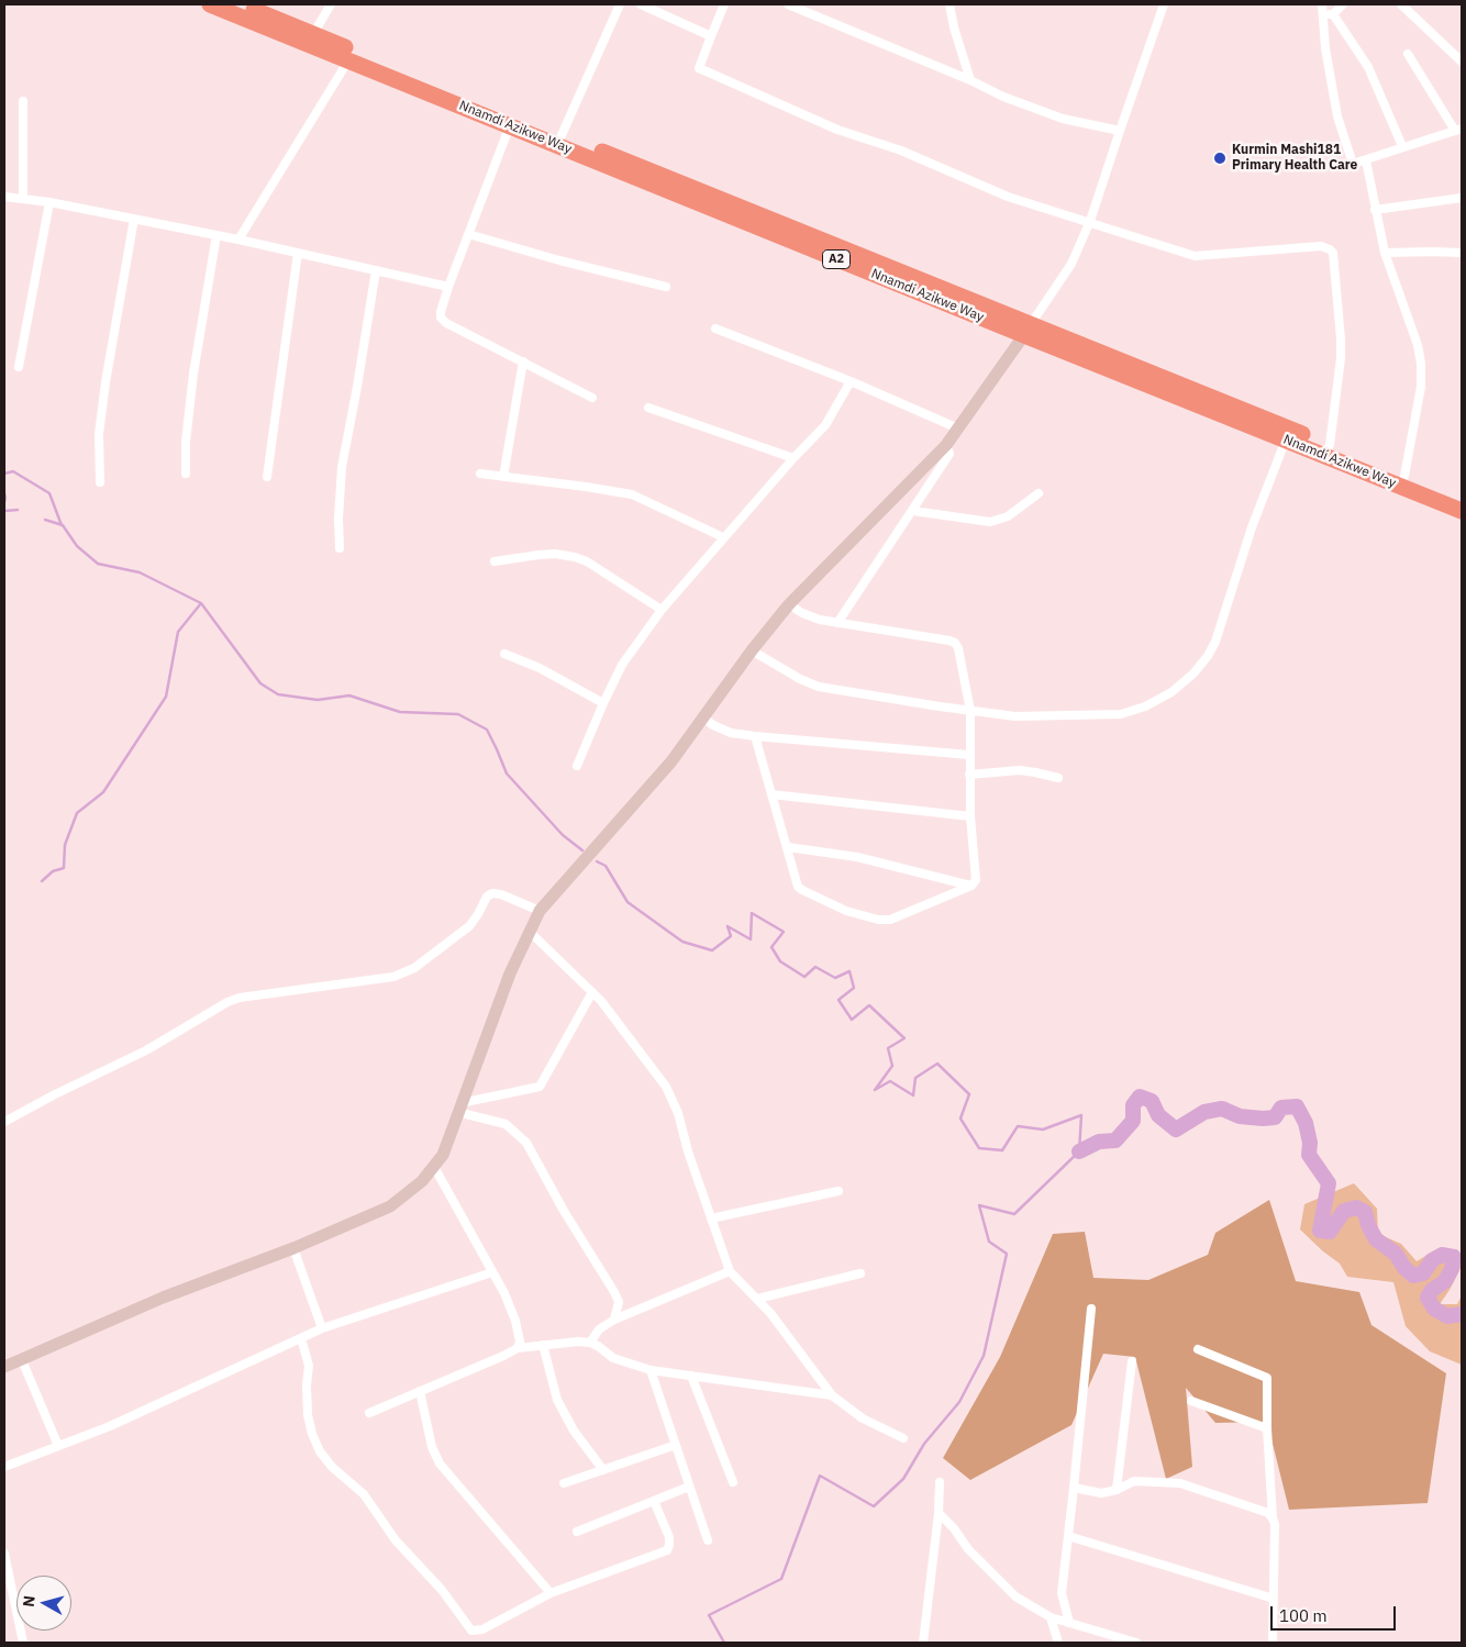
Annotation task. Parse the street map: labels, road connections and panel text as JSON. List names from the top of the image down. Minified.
{"streets":{"highway":["Nnamdi Azikwe Way","A2"]},"places":["Kurmin Mashi181 Primary Health Care"],"scale_bar":"100 m","north":"left"}
